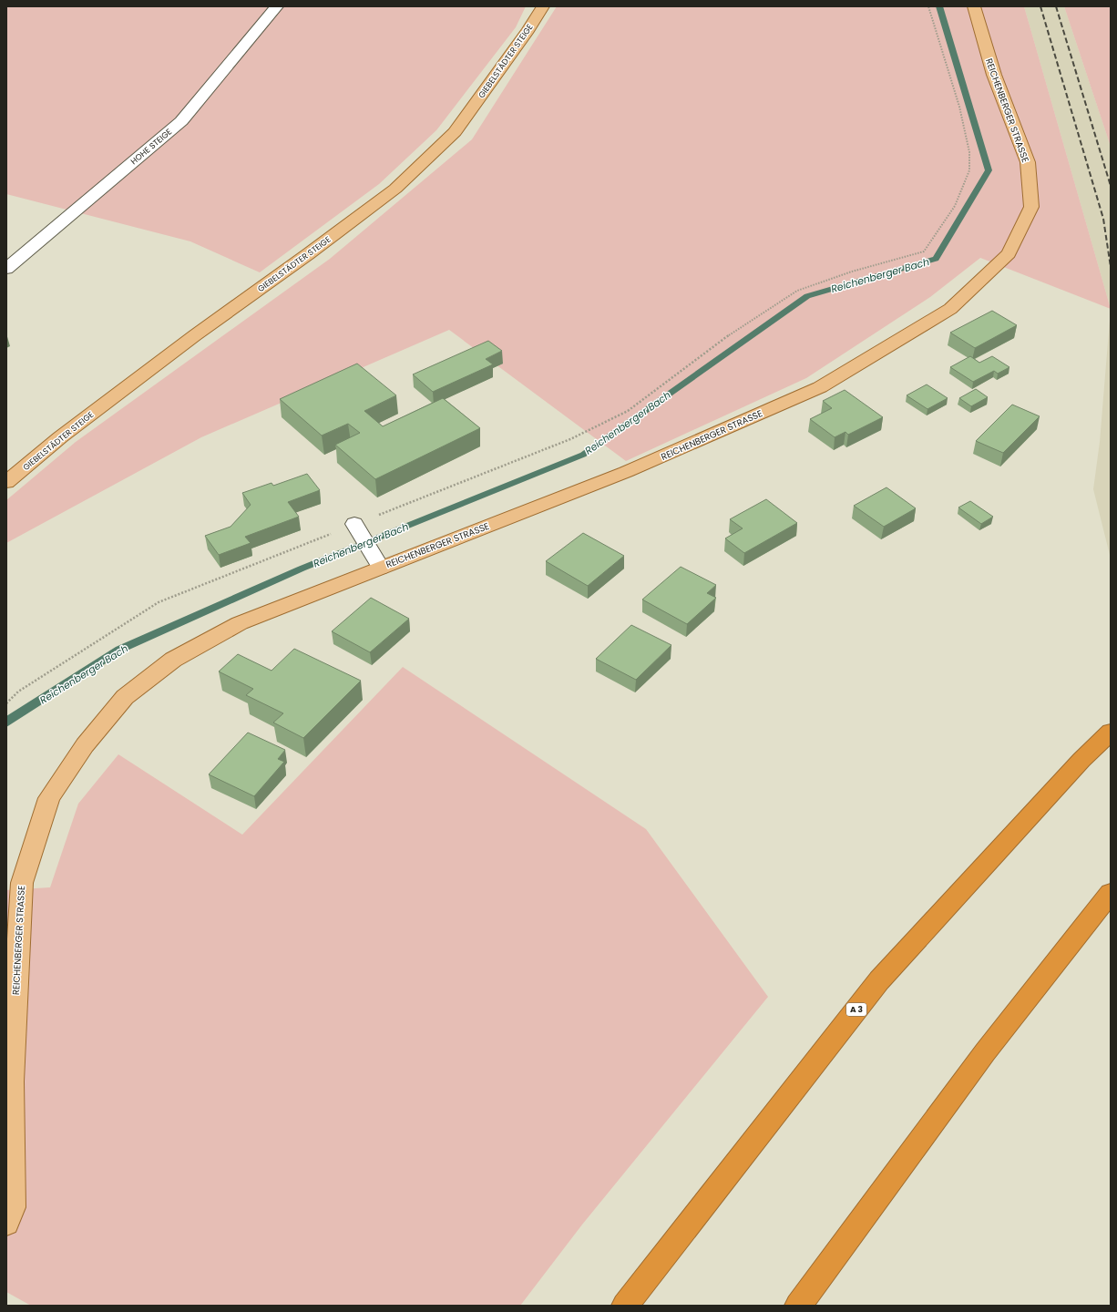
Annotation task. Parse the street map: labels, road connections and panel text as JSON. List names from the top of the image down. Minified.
{"streets":{"highway":["A 3"],"main road":["GIEBELSTÄDTER STEIGE","REICHENBERGER STRASSE"],"lane":["HOHE STEIGE"]},"water":["Reichenberger Bach"]}
